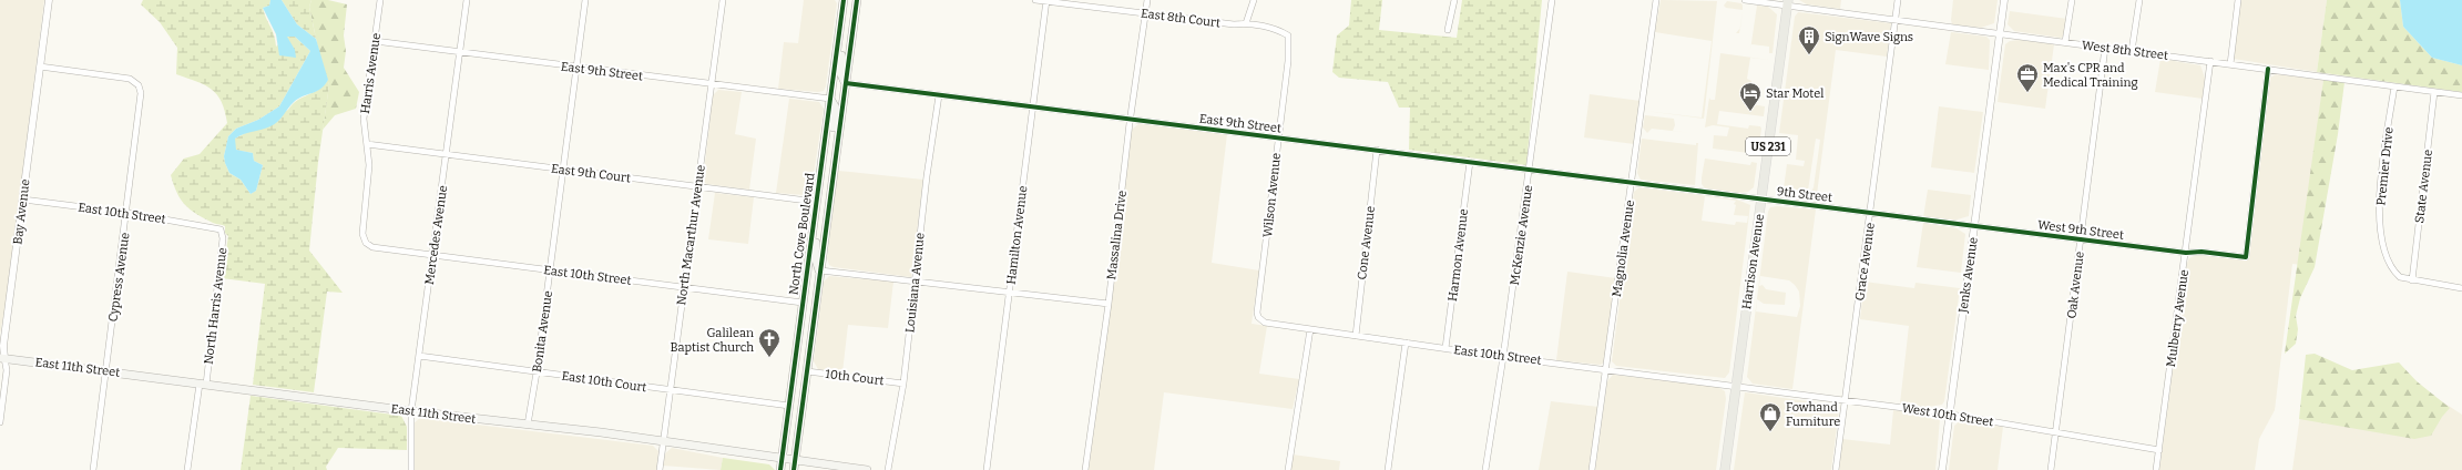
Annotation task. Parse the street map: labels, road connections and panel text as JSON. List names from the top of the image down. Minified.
{"streets":{"main road":["US 231","North Cove Boulevard","Harrison Avenue","East 11th Street"],"street":["East 8th Court","West 8th Street","East 9th Street","Harris Avenue","Premier Drive","East 9th Court","State Avenue","9th Street","Wilson Avenue","Bay Avenue","East 10th Street","West 9th Street","Mercedes Avenue","North Macarthur Avenue","Hamilton Avenue","Massalina Drive","McKenzie Avenue","Cone Avenue","Magnolia Avenue","Harmon Avenue","Grace Avenue","Jenks Avenue","Cypress Avenue","Louisiana Avenue","Oak Avenue","North Harris Avenue","Mulberry Avenue","Bonita Avenue","10th Court","East 10th Court","West 10th Street"]},"crossings":[["East 8th Court","Wilson Avenue"],["East 8th Court","Hamilton Avenue"],["East 8th Court","Massalina Drive"],["West 8th Street","Premier Drive"],["West 8th Street","State Avenue"],["West 8th Street","Harrison Avenue"],["West 8th Street","Grace Avenue"],["West 8th Street","Jenks Avenue"],["West 8th Street","Oak Avenue"],["West 8th Street","Mulberry Avenue"],["East 9th Street","Harris Avenue"],["East 9th Street","9th Street"],["East 9th Street","Wilson Avenue"],["East 9th Street","North Cove Boulevard"],["East 9th Street","Mercedes Avenue"],["East 9th Street","North Macarthur Avenue"],["East 9th Street","Hamilton Avenue"],["East 9th Street","Massalina Drive"],["East 9th Street","McKenzie Avenue"],["East 9th Street","Cone Avenue"],["East 9th Street","Magnolia Avenue"],["East 9th Street","Harmon Avenue"],["East 9th Street","Louisiana Avenue"],["East 9th Street","Bonita Avenue"],["Harris Avenue","East 9th Court"],["Harris Avenue","East 10th Street"],["Premier Drive","State Avenue"],["East 9th Court","North Cove Boulevard"],["East 9th Court","Mercedes Avenue"],["East 9th Court","North Macarthur Avenue"],["East 9th Court","Bonita Avenue"],["9th Street","West 9th Street"],["9th Street","Magnolia Avenue"],["9th Street","Harrison Avenue"],["9th Street","Grace Avenue"],["9th Street","Jenks Avenue"],["Wilson Avenue","East 10th Street"],["Bay Avenue","East 10th Street"],["Bay Avenue","Cypress Avenue"],["Bay Avenue","East 11th Street"],["East 10th Street","North Cove Boulevard"],["East 10th Street","Mercedes Avenue"],["East 10th Street","North Macarthur Avenue"],["East 10th Street","McKenzie Avenue"],["East 10th Street","Cone Avenue"],["East 10th Street","Magnolia Avenue"],["East 10th Street","Harmon Avenue"],["East 10th Street","Harrison Avenue"],["East 10th Street","Cypress Avenue"],["East 10th Street","North Harris Avenue"],["East 10th Street","Bonita Avenue"],["East 10th Street","West 10th Street"],["West 9th Street","Jenks Avenue"],["West 9th Street","Oak Avenue"],["West 9th Street","Mulberry Avenue"],["North Cove Boulevard","East 11th Street"],["North Cove Boulevard","10th Court"],["North Cove Boulevard","East 10th Court"],["Mercedes Avenue","East 11th Street"],["Mercedes Avenue","East 10th Court"],["North Macarthur Avenue","East 11th Street"],["North Macarthur Avenue","East 10th Court"],["Harrison Avenue","West 10th Street"],["Grace Avenue","West 10th Street"],["Jenks Avenue","West 10th Street"],["Cypress Avenue","East 11th Street"],["Louisiana Avenue","10th Court"],["Oak Avenue","West 10th Street"],["North Harris Avenue","East 11th Street"],["Mulberry Avenue","West 10th Street"],["Bonita Avenue","East 11th Street"],["Bonita Avenue","East 10th Court"]],"places":{"building":["SignWave Signs"],"office":["Max's CPR and Medical Training"],"hotel":["Star Motel"],"church":["Galilean Baptist Church"],"shop":["Fowhand Furniture"]}}
